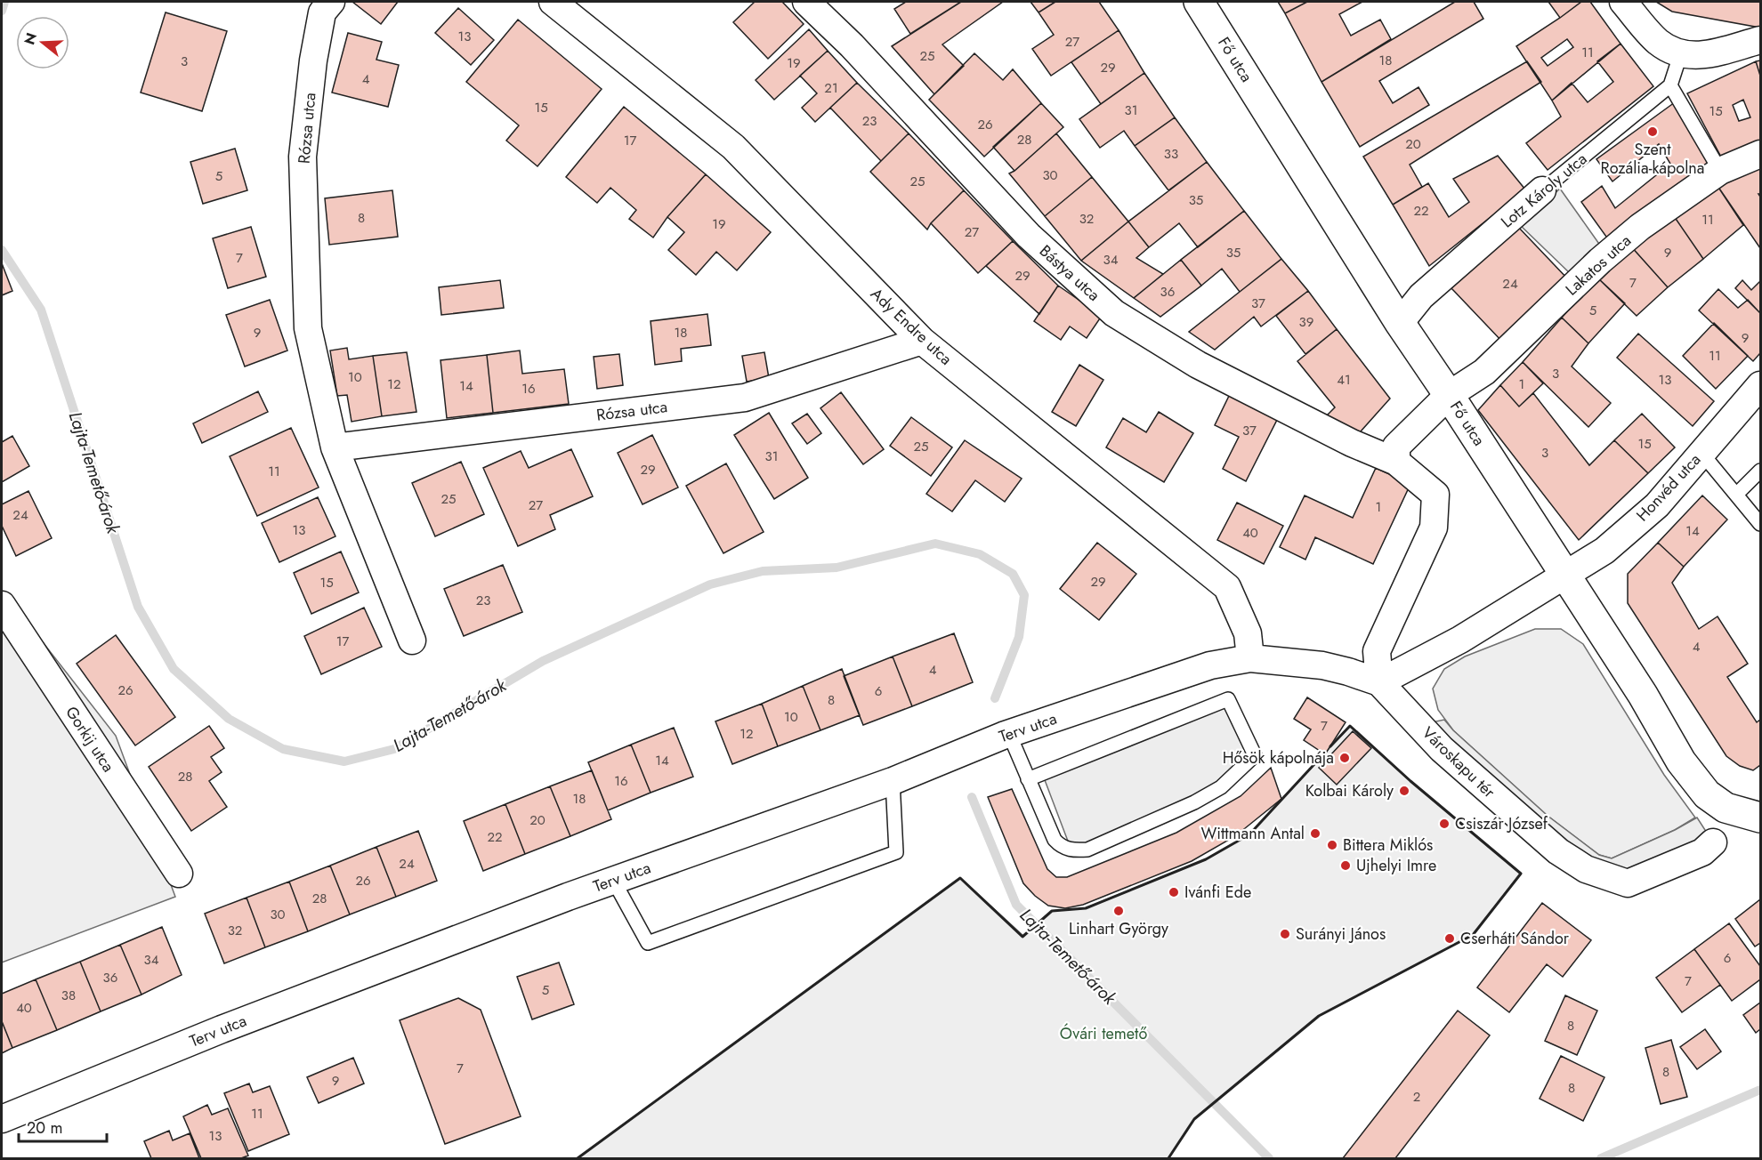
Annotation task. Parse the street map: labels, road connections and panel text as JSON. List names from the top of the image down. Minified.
{"streets":{"main road":["Fő utca"],"street":["Rózsa utca","Lotz Károly utca","Lakatos utca","Bástya utca","Ady Endre utca","Honvéd utca","Terv utca","Gorkij utca","Városkapu tér"]},"crossings":[["Fő utca","Lotz Károly utca"],["Fő utca","Lakatos utca"],["Fő utca","Honvéd utca"],["Rózsa utca","Ady Endre utca"],["Ady Endre utca","Terv utca"],["Ady Endre utca","Városkapu tér"],["Terv utca","Városkapu tér"]],"water":["Lajta-Temető-árok"],"parks":["Óvári temető"],"places":["Szent Rozália-kápolna","Hősök kápolnája","Kolbai Károly","Csiszár József","Wittmann Antal","Bittera Miklós","Ujhelyi Imre","Ivánfi Ede","Linhart György","Surányi János","Cserháti Sándor"],"house_numbers":["13","27","11","25","18","3","19","29","4","21","15","31","15","23","26","28","17","20","33","30","5","25","35","22","8","32","11","19","27","35","9","7","34","29","7","24","36","37","5","39","9","18","9","11","3","10","41","13","12","1","14","16","37","15","25","3","31","29","11","25","27","1","24","13","14","40","29","15","23","17","4","4","26","6","8","10","7","12","14","28","16","18","20","22","24","26","28","30","32","6","34","36","7","5","38","40","8","7","8","9","8","2","11","13"],"scale_bar":"20 m","north":"left"}
